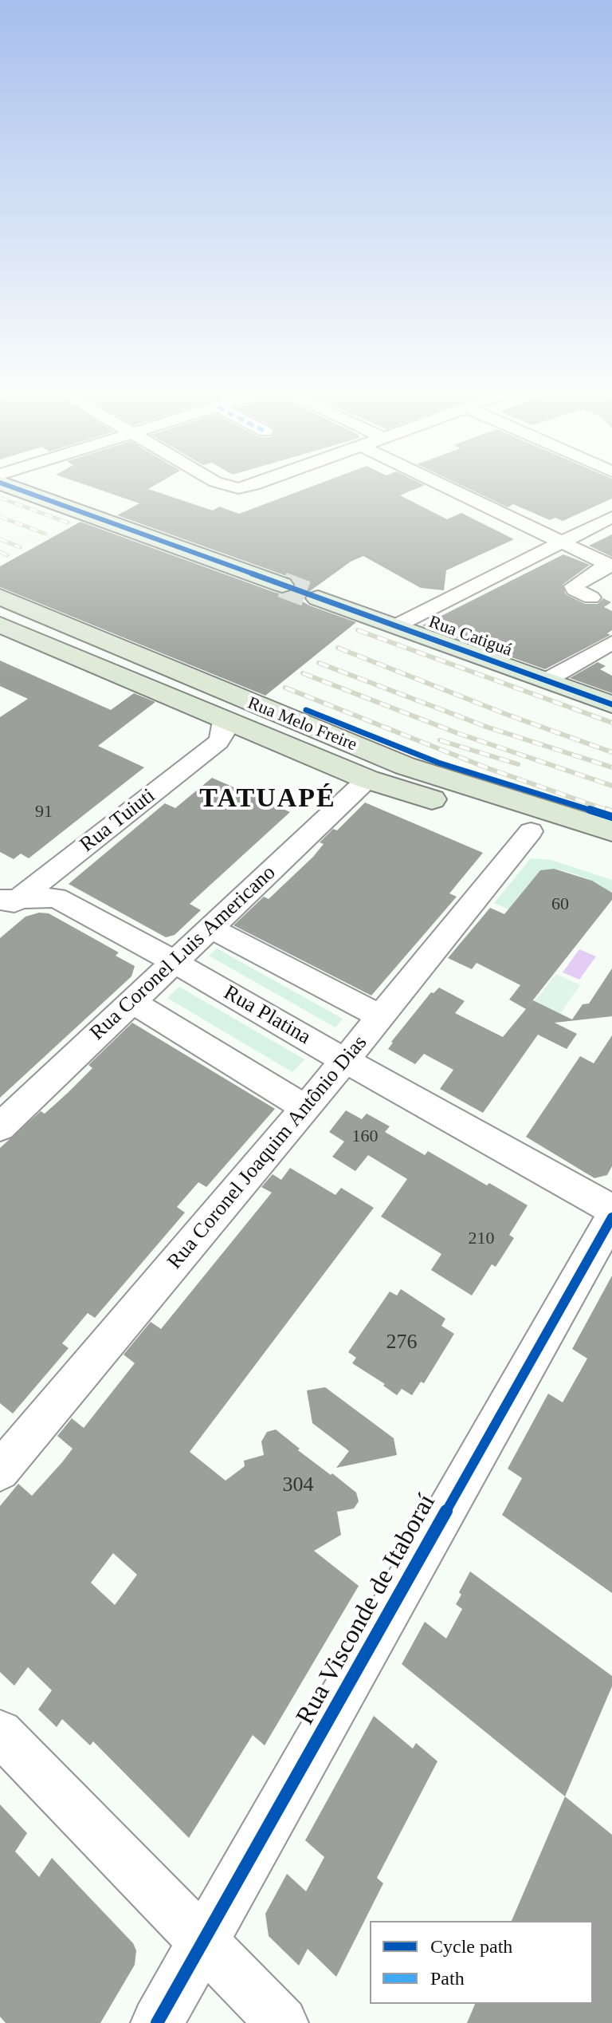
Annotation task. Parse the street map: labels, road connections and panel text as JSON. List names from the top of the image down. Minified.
{"streets":{"highway":["Rua Melo Freire"],"main road":["Rua Catiguá"],"street":["Rua Tuiuti","Rua Coronel Luis Americano","Rua Platina","Rua Coronel Joaquim Antônio Dias","Rua Visconde de Itaboraí"]},"crossings":[["Rua Melo Freire","Rua Tuiuti"],["Rua Melo Freire","Rua Coronel Luis Americano"],["Rua Melo Freire","Rua Coronel Joaquim Antônio Dias"],["Rua Tuiuti","Rua Platina"],["Rua Coronel Luis Americano","Rua Platina"],["Rua Platina","Rua Coronel Joaquim Antônio Dias"]],"districts":["TATUAPÉ"],"house_numbers":["91","60","160","210","276","304"],"legend":["Cycle path","Path"]}
